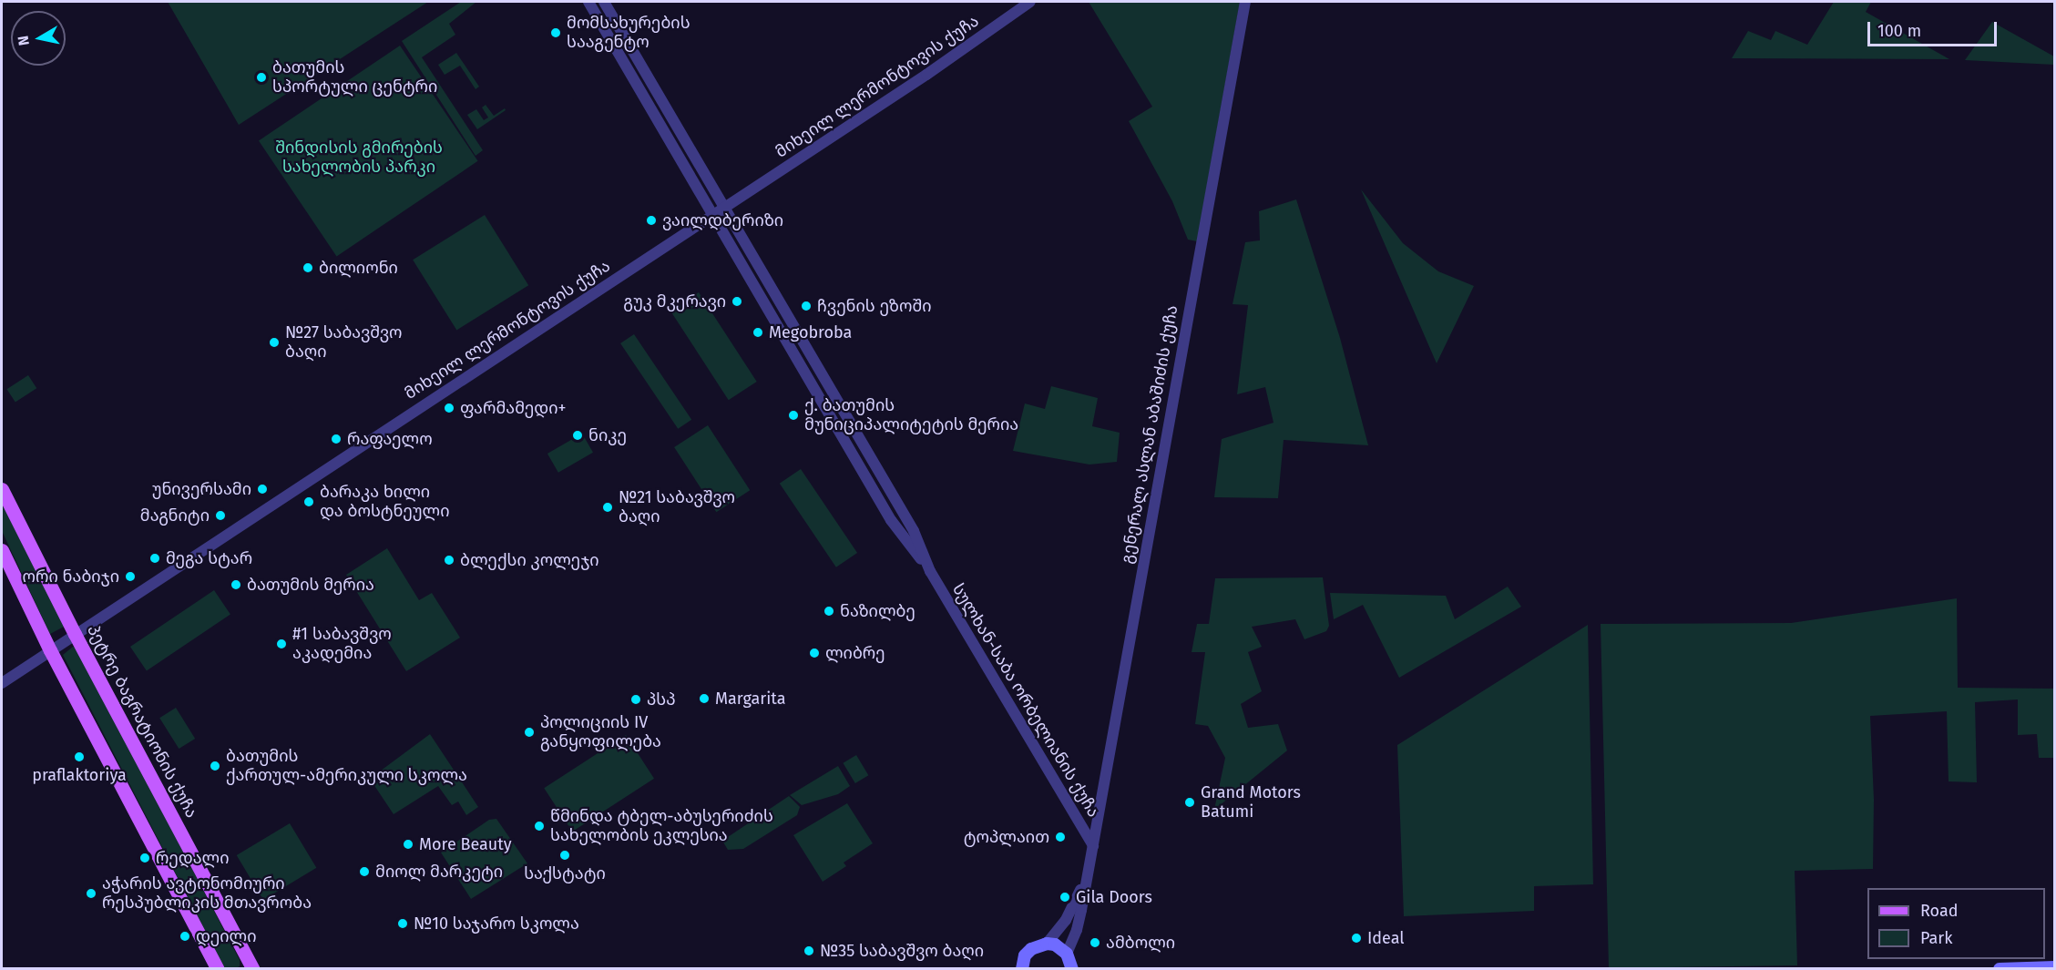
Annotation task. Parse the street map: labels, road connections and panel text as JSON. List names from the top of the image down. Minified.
{"streets":{"main road":["პეტრე ბაგრატიონის ქუჩა"],"street":["მიხეილ ლერმონტოვის ქუჩა","გენერალ ასლან აბაშიძის ქუჩა","სულხან-საბა ორბელიანის ქუჩა"]},"crossings":[["მიხეილ ლერმონტოვის ქუჩა","სულხან-საბა ორბელიანის ქუჩა"],["მიხეილ ლერმონტოვის ქუჩა","პეტრე ბაგრატიონის ქუჩა"],["გენერალ ასლან აბაშიძის ქუჩა","სულხან-საბა ორბელიანის ქუჩა"]],"parks":["შინდისის გმირების სახელობის პარკი"],"places":["მომსახურების სააგენტო","ბათუმის სპორტული ცენტრი","ვაილდბერიზი","ბილიონი","გუკ მკერავი","ჩვენის ეზოში","Megobroba","№27 საბავშვო ბაღი","ფარმამედი+","ქ. ბათუმის მუნიციპალიტეტის მერია","ნიკე","რაფაელო","უნივერსამი","ბარაკა ხილი და ბოსტნეული","№21 საბავშვო ბაღი","მაგნიტი","მეგა სტარ","ბლექსი კოლეჯი","ორი ნაბიჯი","ბათუმის მერია","ნაზილბე","#1 საბავშვო აკადემია","ლიბრე","Margarita","პსპ","პოლიციის IV განყოფილება","praflaktoriya","ბათუმის ქართულ-ამერიკული სკოლა","Grand Motors Batumi","წმინდა ტბელ-აბუსერიძის სახელობის ეკლესია","ტოპლაით","More Beauty","საქსტატი","რედალი","მიოლ მარკეტი","აჭარის ავტონომიური რესპუბლიკის მთავრობა","Gila Doors","№10 საჯარო სკოლა","დეილი","Ideal","ამბოლი","№35 საბავშვო ბაღი"],"legend":["Road","Park"],"scale_bar":"100 m","north":"left"}
